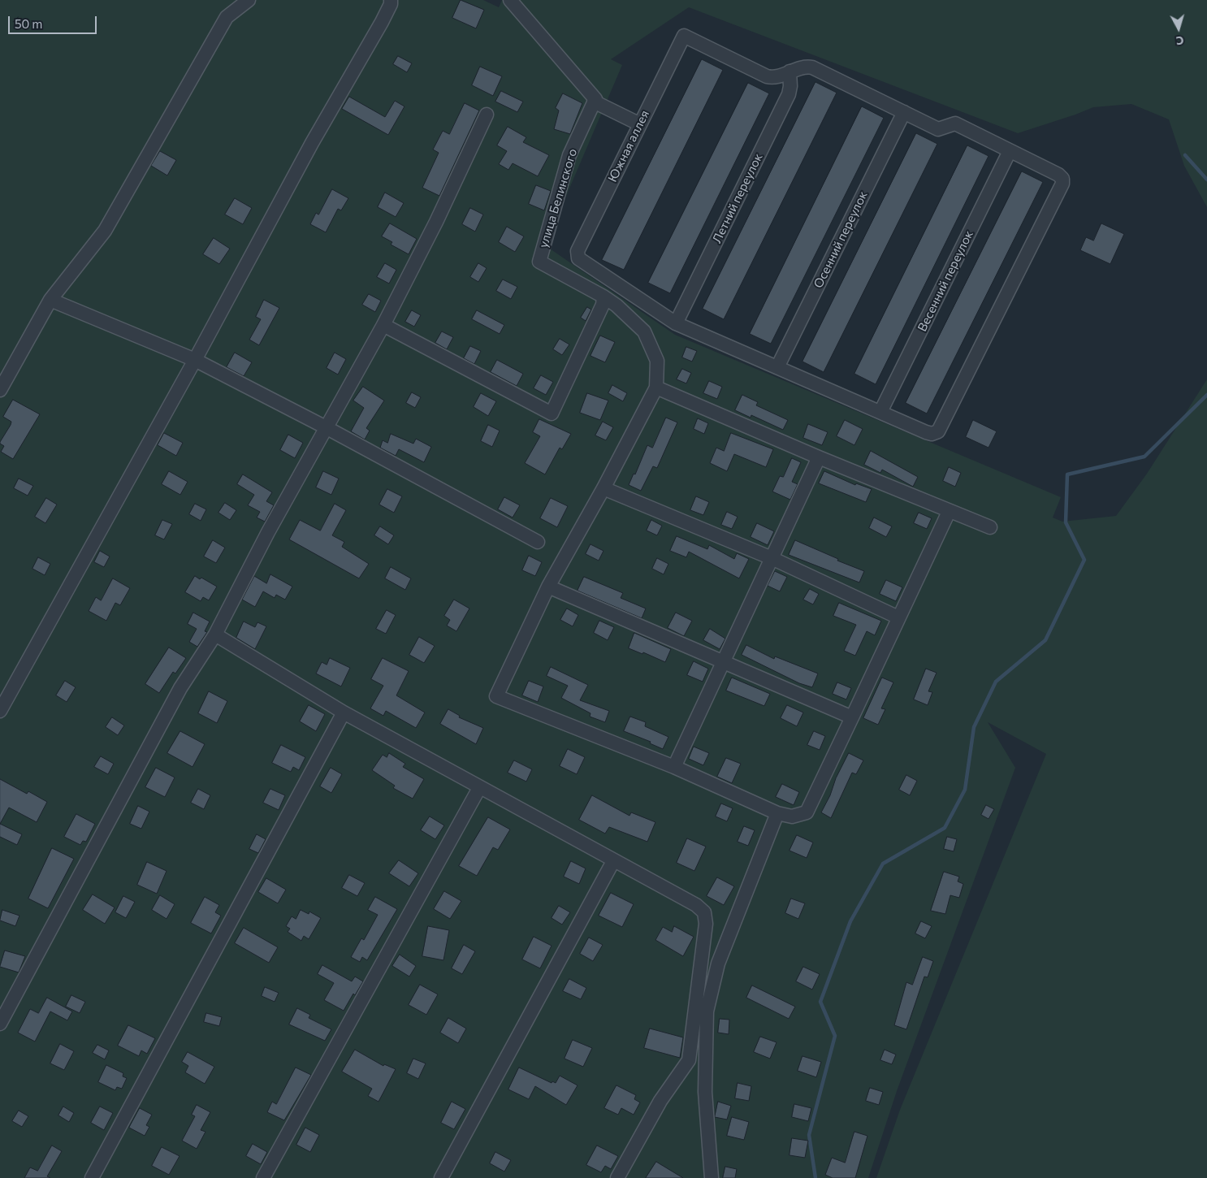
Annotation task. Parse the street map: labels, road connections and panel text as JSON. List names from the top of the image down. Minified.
{"streets":{"street":["Южная аллея","улица Белинского","Летний переулок","Осенний переулок","Весенний переулок"]},"crossings":[["Южная аллея","Летний переулок"]],"scale_bar":"50 m","north":"bottom"}
